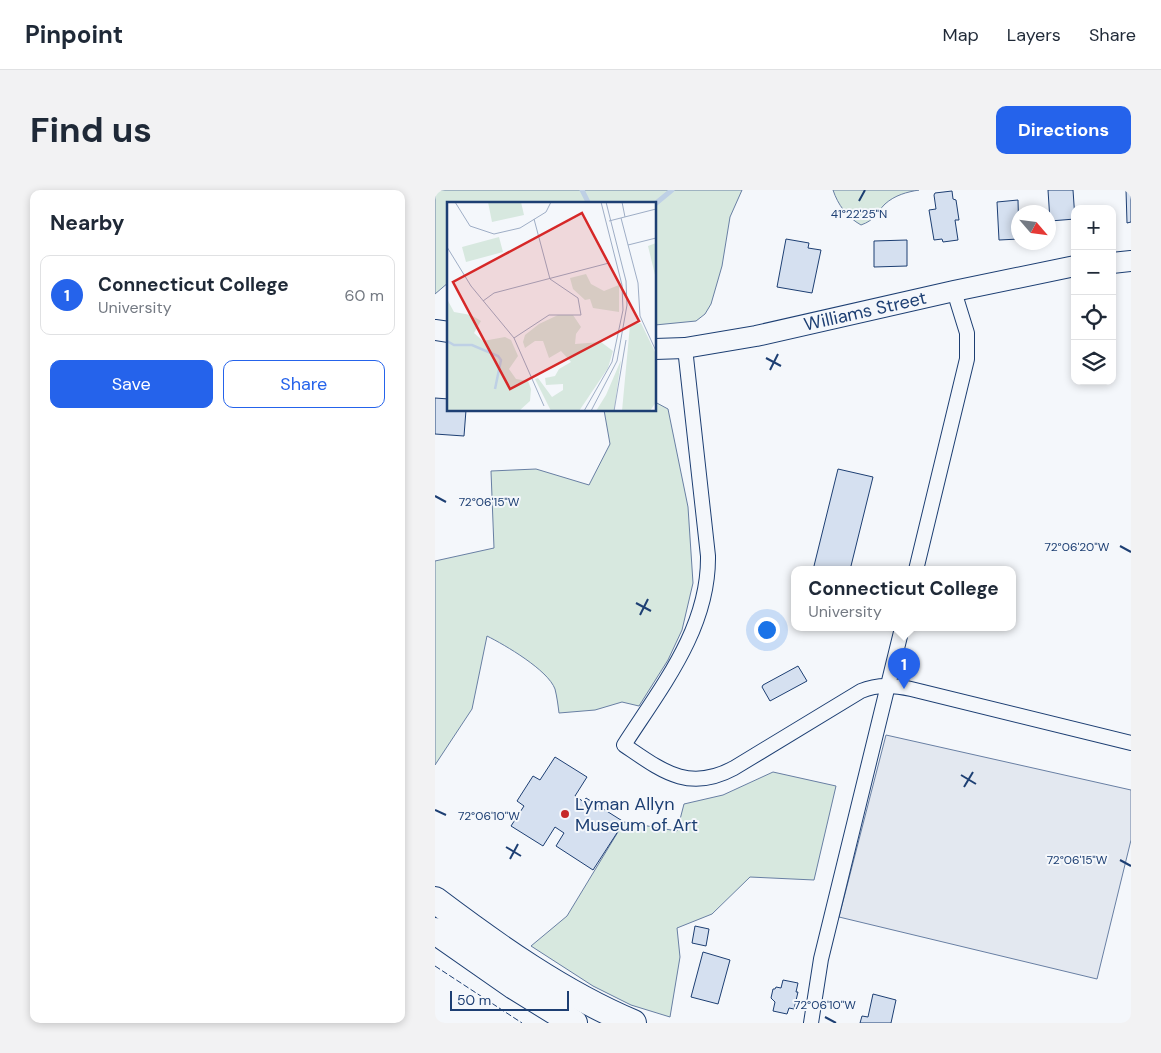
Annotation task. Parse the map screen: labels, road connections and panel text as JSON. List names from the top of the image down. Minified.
{"streets":{"street":["Williams Street"]},"places":["Lyman Allyn Museum of Art"],"scale_bar":"50 m","north":"bottom right","page":{"header":"Pinpoint","nav":["Map","Layers","Share"],"buttons":["Directions",["Save","Share"]],"title":"Find us","heading":"Nearby","map_buttons":["+","−"],"list":[{"mark":"1","name":"Connecticut College","note":"University","value":"60 m"}],"popup":["Connecticut College","University"],"pins":"1","scale":"50 m"},"coordinates":["41°22'25\"N","72°06'15\"W","72°06'20\"W","72°06'10\"W"]}
